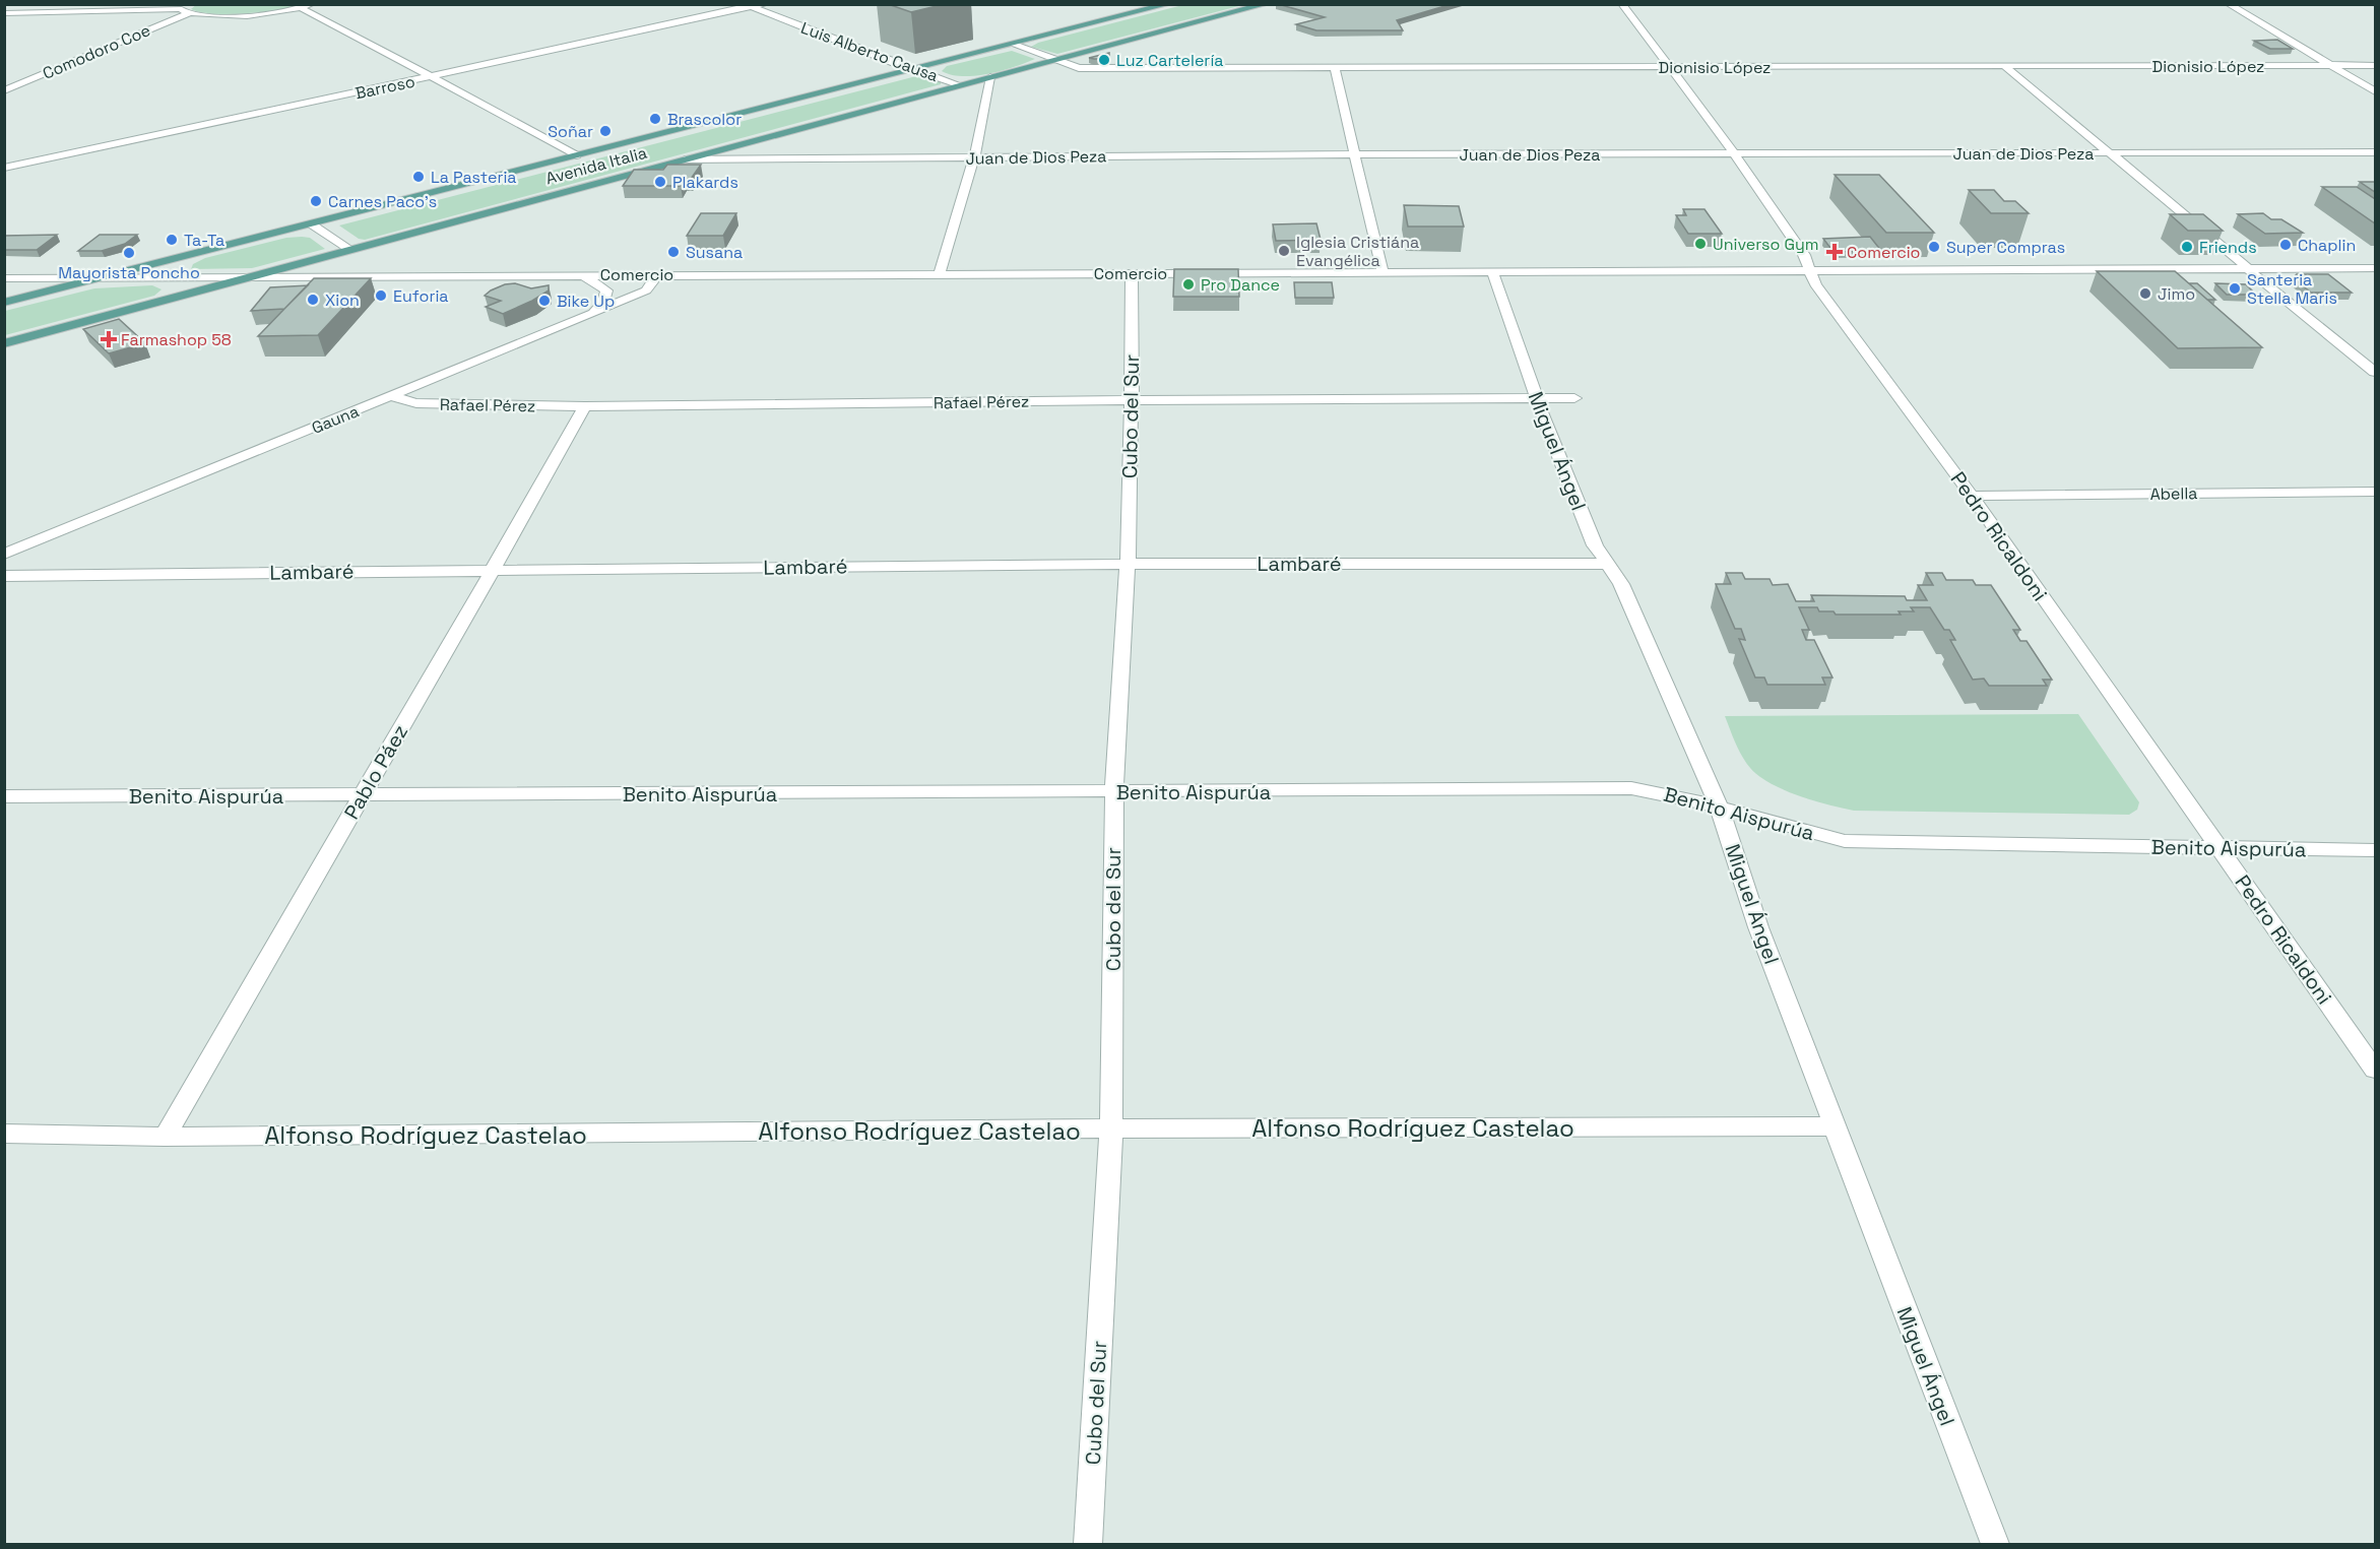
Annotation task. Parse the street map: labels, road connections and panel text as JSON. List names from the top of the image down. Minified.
{"streets":{"main road":["Avenida Italia"],"street":["Comodoro Coe","Luis Alberto Causa","Dionisio López","Barroso","Juan de Dios Peza","Comercio","Rafael Pérez","Cubo del Sur","Gauna","Miguel Ángel","Abella","Pedro Ricaldoni","Lambaré","Pablo Páez","Benito Aispurúa","Alfonso Rodríguez Castelao"]},"crossings":[["Luis Alberto Causa","Barroso"],["Luis Alberto Causa","Avenida Italia"],["Dionisio López","Avenida Italia"],["Dionisio López","Pedro Ricaldoni"],["Juan de Dios Peza","Avenida Italia"],["Juan de Dios Peza","Pedro Ricaldoni"],["Avenida Italia","Comercio"],["Comercio","Cubo del Sur"],["Comercio","Gauna"],["Comercio","Miguel Ángel"],["Comercio","Pedro Ricaldoni"],["Rafael Pérez","Cubo del Sur"],["Rafael Pérez","Gauna"],["Rafael Pérez","Miguel Ángel"],["Rafael Pérez","Pablo Páez"],["Cubo del Sur","Lambaré"],["Cubo del Sur","Benito Aispurúa"],["Cubo del Sur","Alfonso Rodríguez Castelao"],["Miguel Ángel","Lambaré"],["Miguel Ángel","Benito Aispurúa"],["Miguel Ángel","Alfonso Rodríguez Castelao"],["Abella","Pedro Ricaldoni"],["Pedro Ricaldoni","Benito Aispurúa"],["Lambaré","Pablo Páez"],["Pablo Páez","Benito Aispurúa"],["Pablo Páez","Alfonso Rodríguez Castelao"]],"places":{"other":["Luz Cartelería","Brascolor","Soñar","La Pasteria","Plakards","Carnes Paco's","Ta-Ta","Universo Gym","Chaplin","Super Compras","Friends","Iglesia Cristiána Evangélica","Susana","Mayorista Poncho","Pro Dance","Santeria Stella Maris","Jimo","Euforia","Xion","Bike Up"],"health":["Comercio","Farmashop 58"]}}
